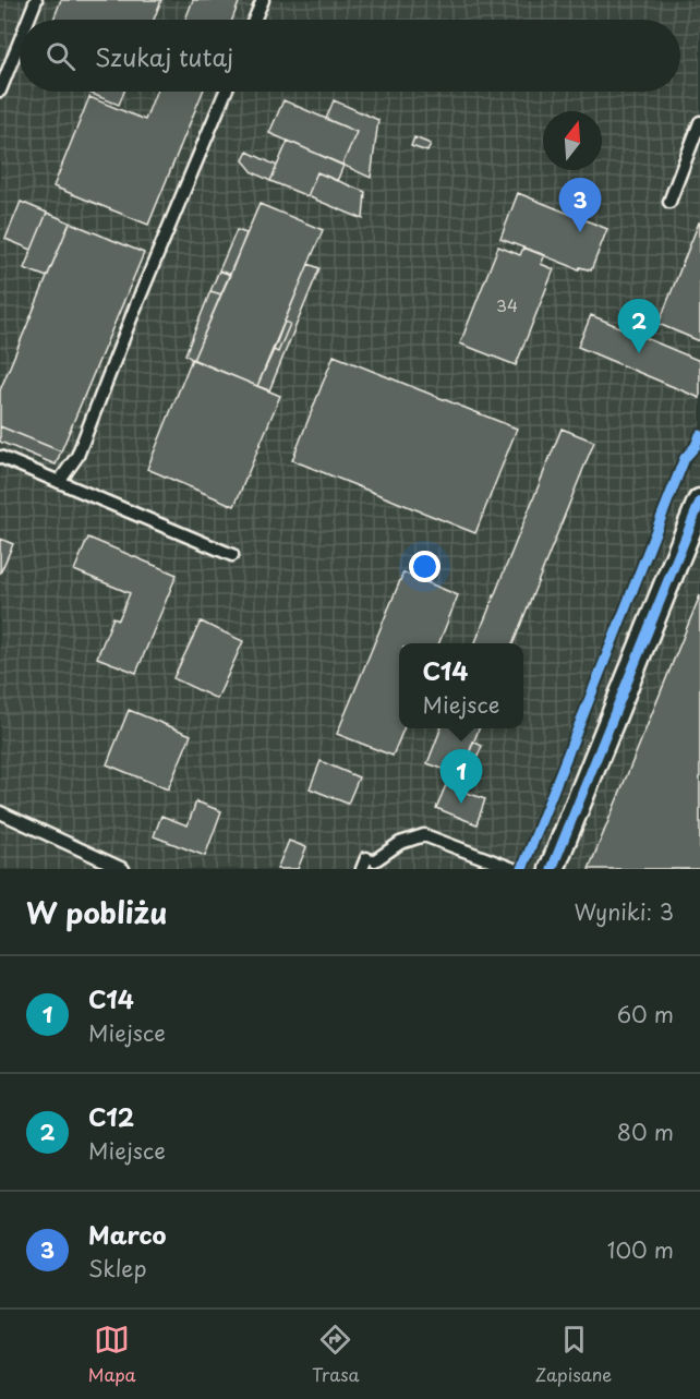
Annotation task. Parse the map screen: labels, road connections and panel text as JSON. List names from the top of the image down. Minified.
{"house_numbers":["34"],"north":"top","page":{"search":"Szukaj tutaj","pins":["3","2","1"],"popup":["C14","Miejsce"],"heading":["W pobliżu","Wyniki: 3"],"list":[{"mark":"1","name":"C14","note":"Miejsce","value":"60 m"},{"mark":"2","name":"C12","note":"Miejsce","value":"80 m"},{"mark":"3","name":"Marco","note":"Sklep","value":"100 m"}],"nav":["Mapa","Trasa","Zapisane"]}}
